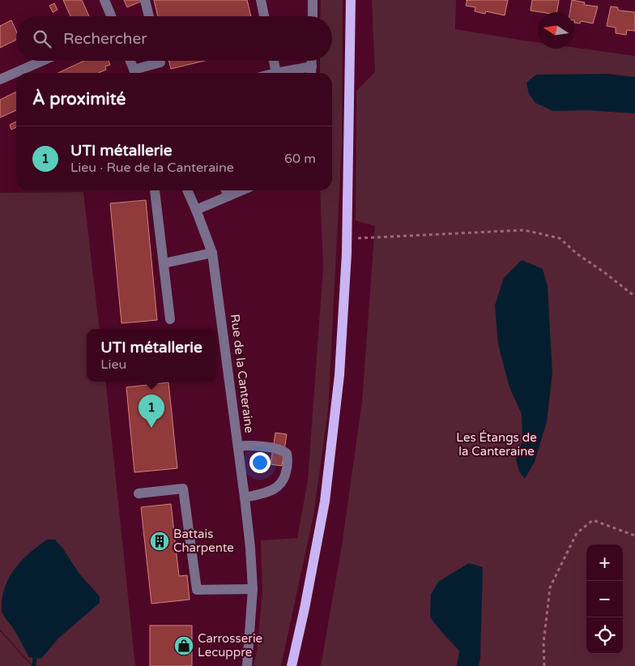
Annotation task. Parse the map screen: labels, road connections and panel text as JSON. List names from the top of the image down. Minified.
{"streets":{"street":["Rue de la Canteraine"]},"parks":["Les Étangs de la Canteraine"],"places":{"building":["Battais Charpente"],"shop":["Carrosserie Lecuppre"]},"north":"left","page":{"search":"Rechercher","heading":"À proximité","list":[{"mark":"1","name":"UTI métallerie","note":"Lieu · Rue de la Canteraine","value":"60 m"}],"popup":["UTI métallerie","Lieu"],"pins":"1","map_buttons":["+","−"]}}
